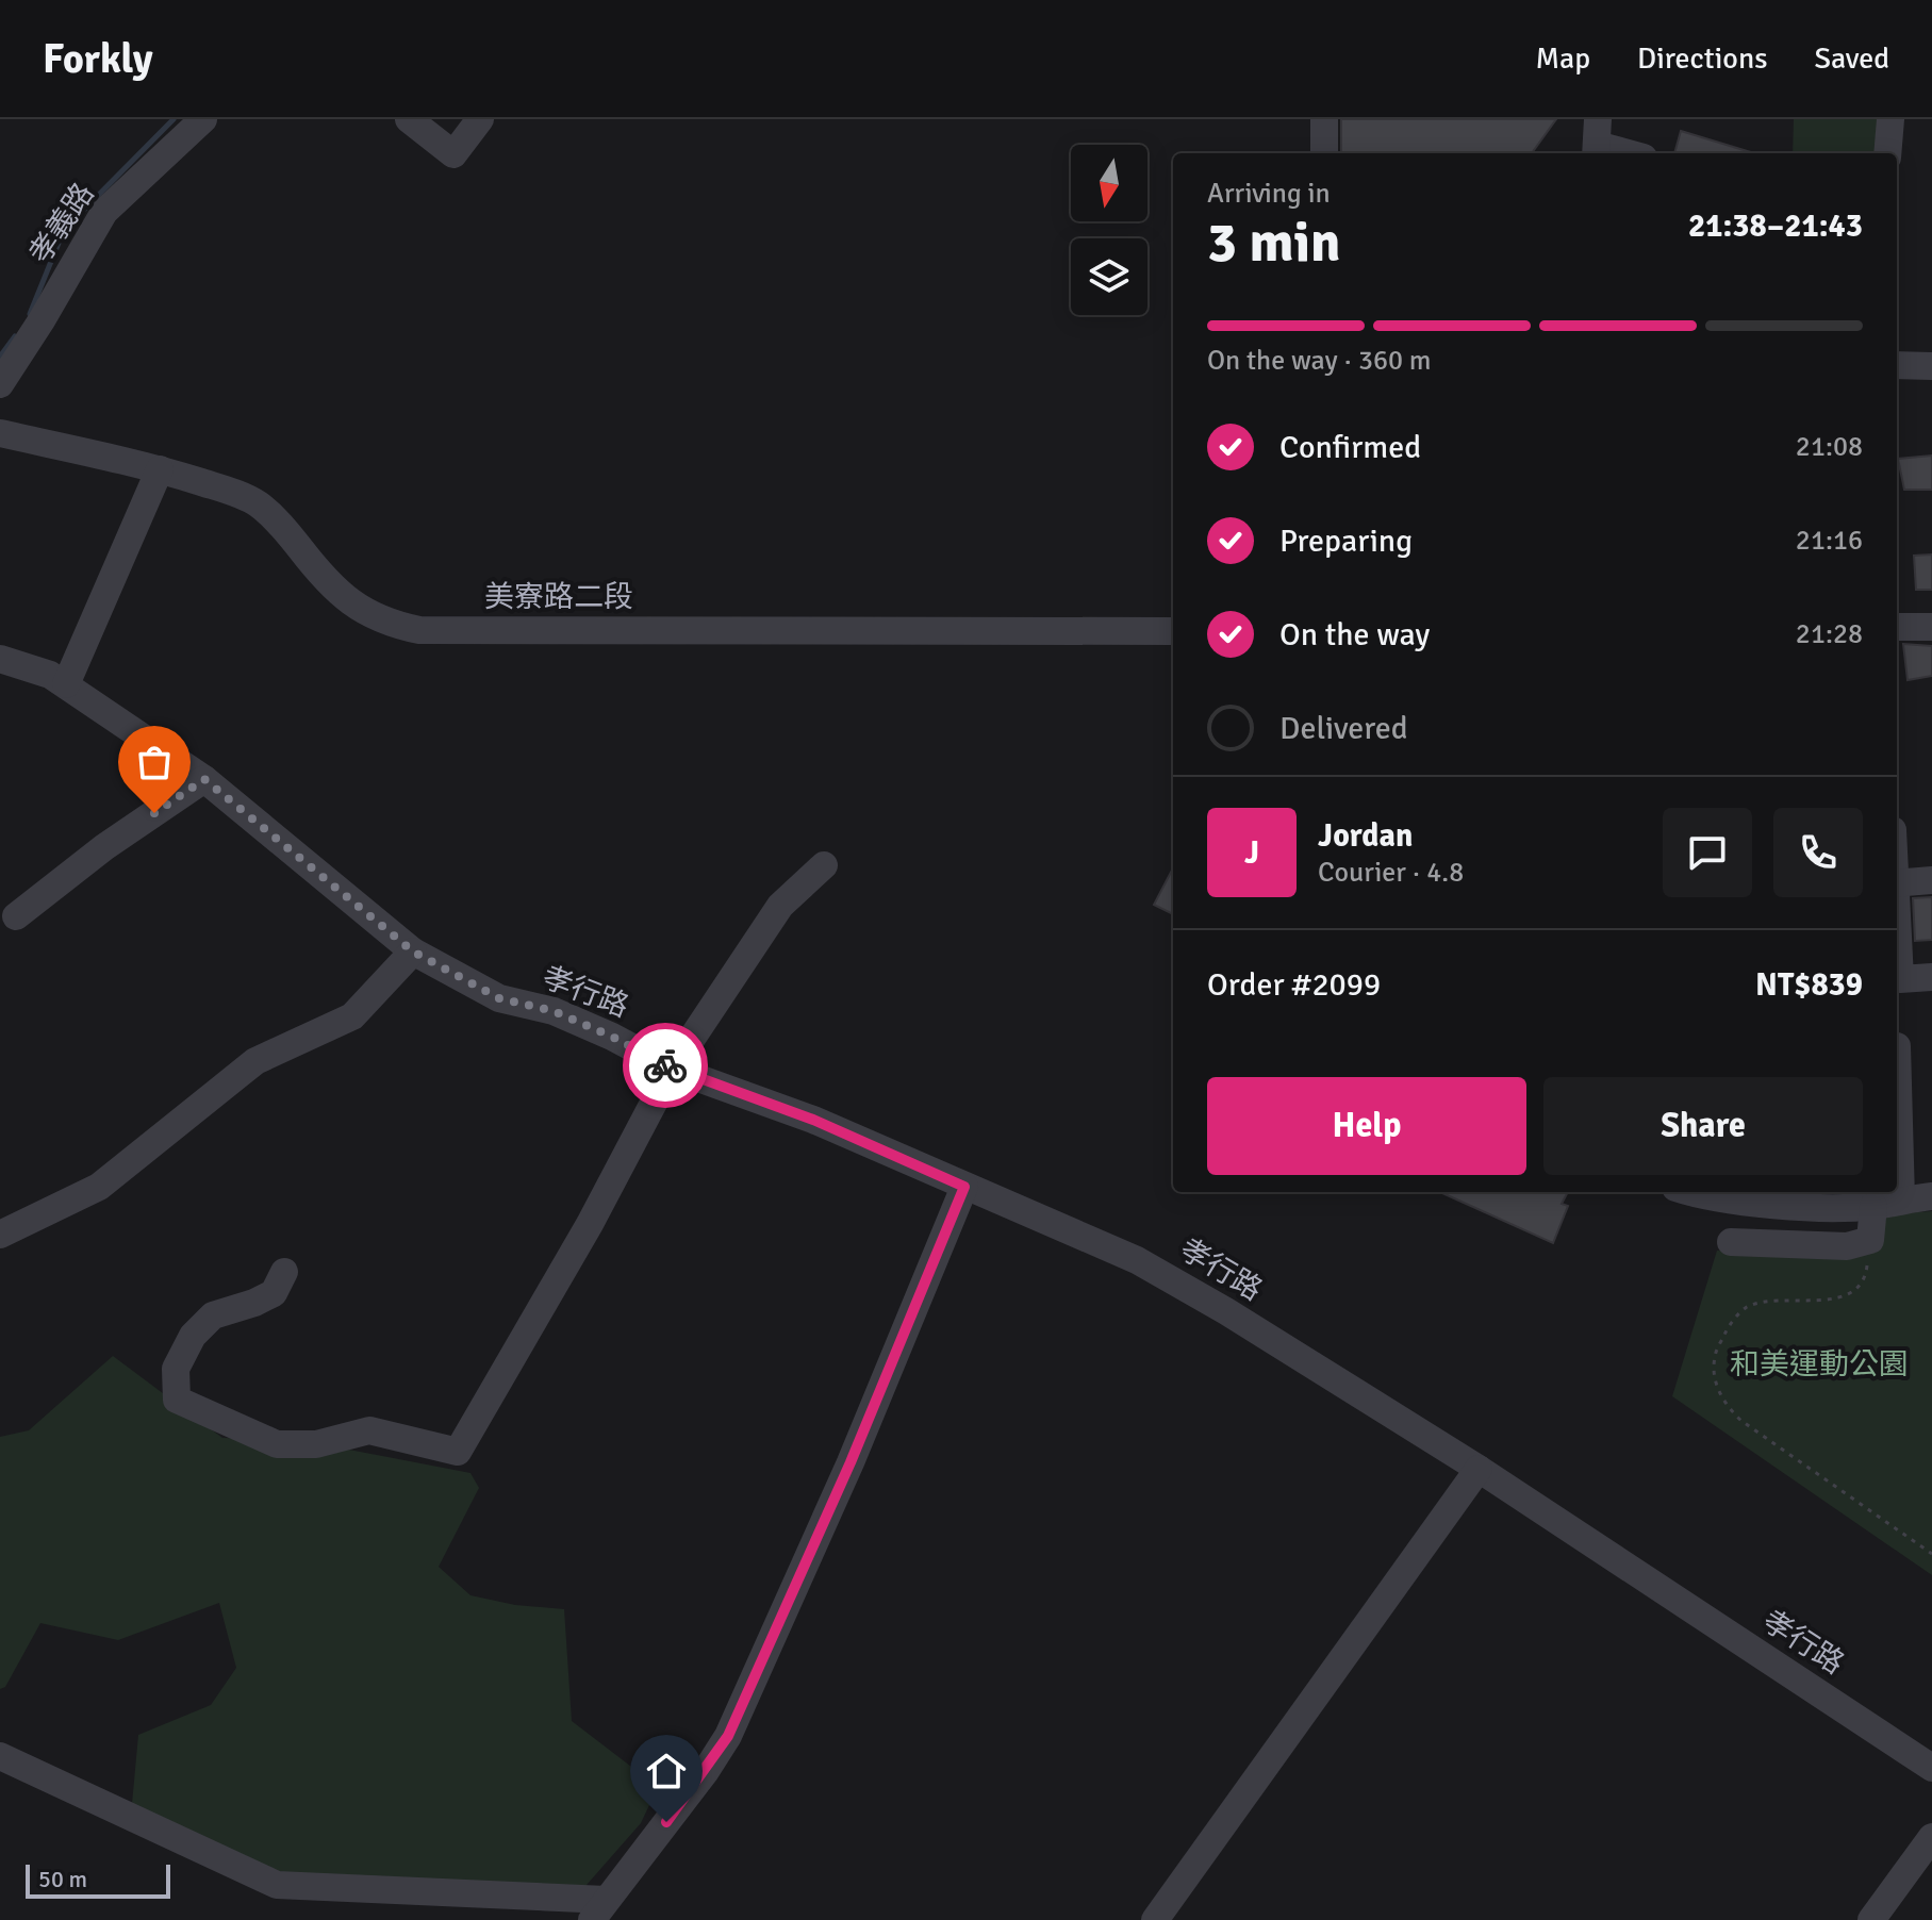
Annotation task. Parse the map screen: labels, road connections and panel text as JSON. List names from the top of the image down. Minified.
{"streets":{"street":["孝義路","美寮路二段","孝行路"]},"parks":["和美運動公園"],"scale_bar":"50 m","north":"bottom","page":{"header":"Forkly","nav":["Map","Directions","Saved"],"heading":["3 min","Arriving in","21:38–21:43"],"panel":["Jordan","Courier · 4.8","Order #2099","NT$839"],"bar":"On the way · 360 m","list":[["Confirmed","21:08"],["Preparing","21:16"],["On the way","21:28"],"Delivered"],"round":"J","buttons":["Help","Share"],"scale":"50 m"}}
